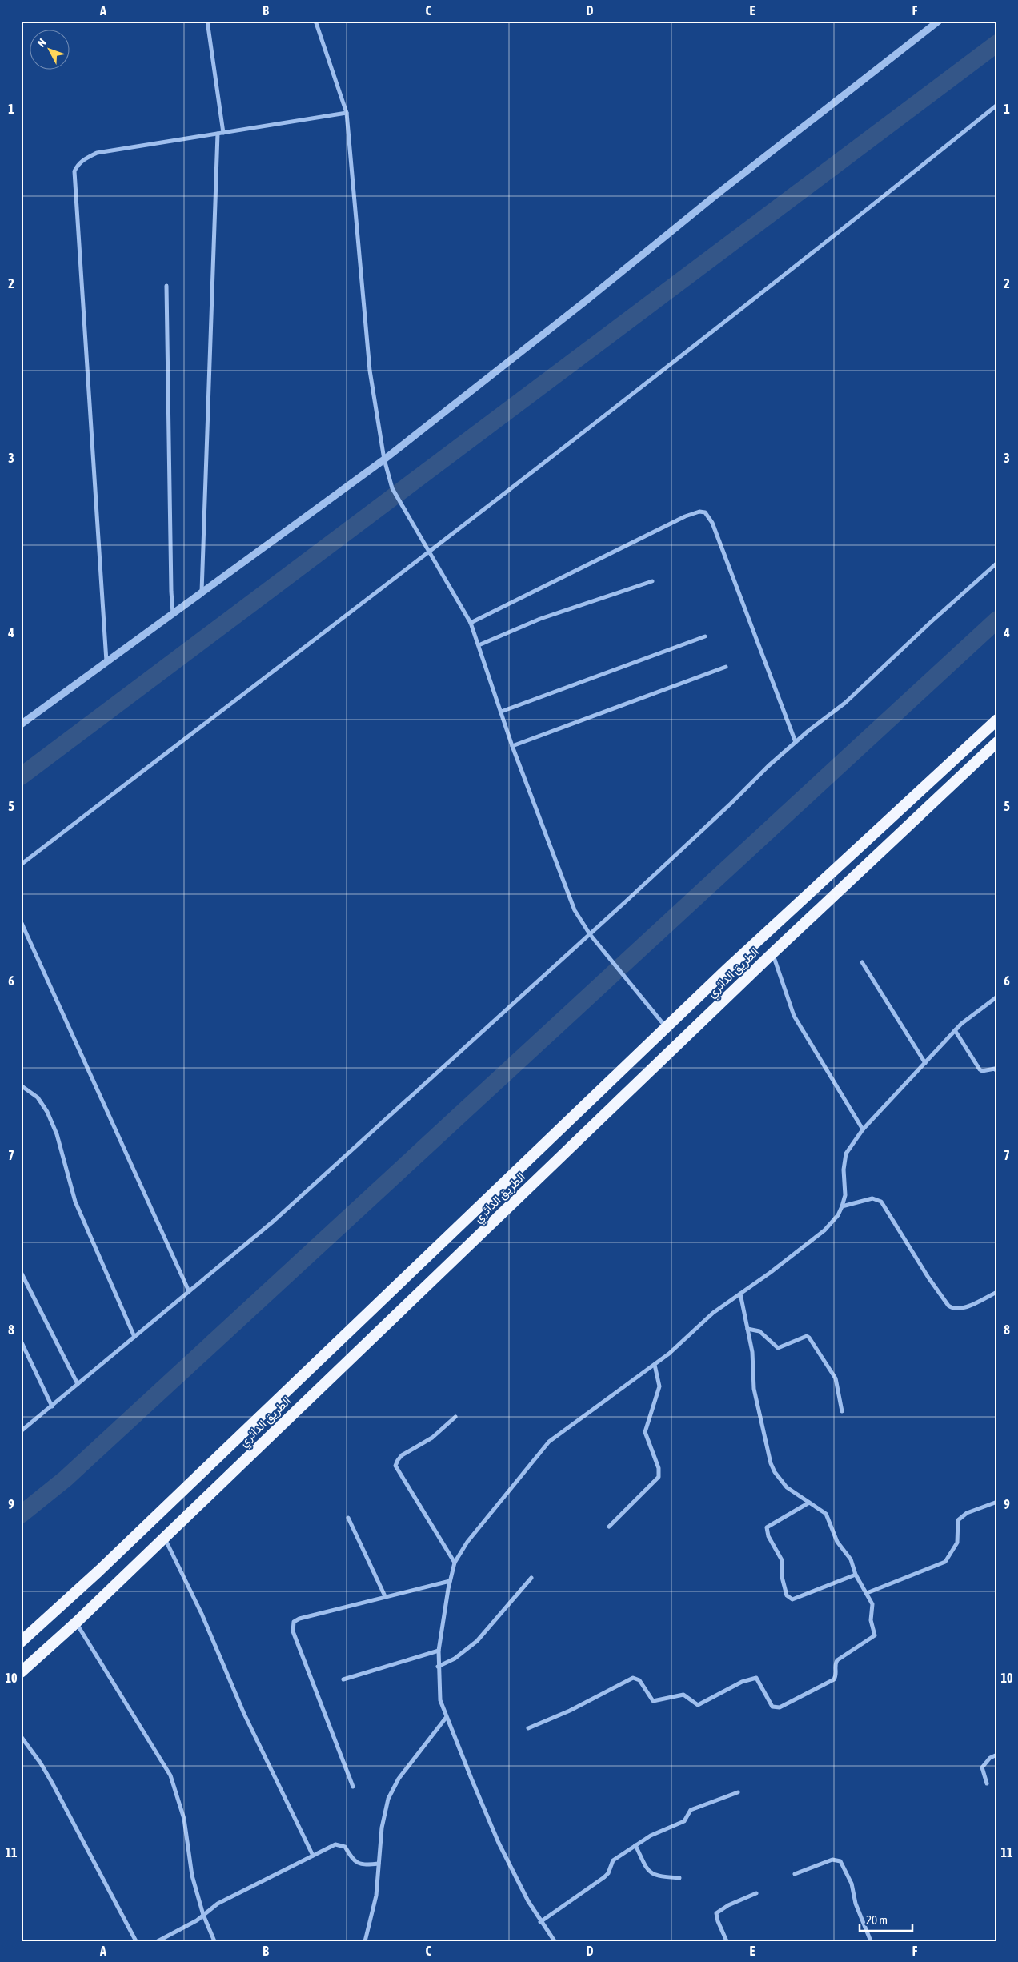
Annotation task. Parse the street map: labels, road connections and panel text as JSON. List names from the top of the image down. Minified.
{"streets":{"highway":["الطريق الدائري"]},"scale_bar":"20 m","north":"top left","grid":{"columns":["A","B","C","D","E","F"],"rows":["1","2","3","4","5","6","7","8","9","10","11"]}}
